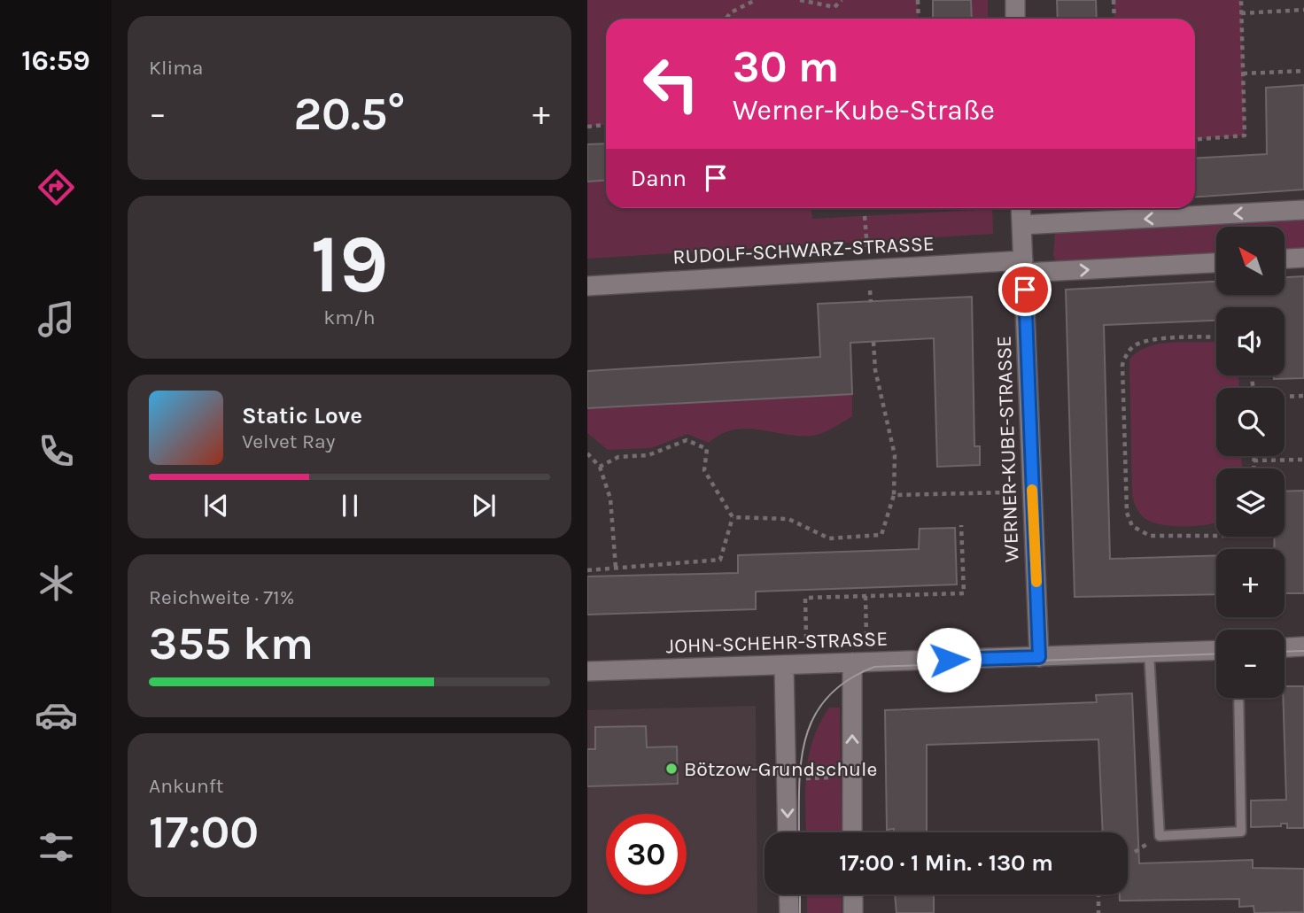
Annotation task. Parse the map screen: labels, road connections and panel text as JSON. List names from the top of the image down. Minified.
{"streets":{"street":["RUDOLF-SCHWARZ-STRASSE","WERNER-KUBE-STRASSE","JOHN-SCHEHR-STRASSE"]},"crossings":[["RUDOLF-SCHWARZ-STRASSE","WERNER-KUBE-STRASSE"],["WERNER-KUBE-STRASSE","JOHN-SCHEHR-STRASSE"]],"places":["Bötzow-Grundschule"],"north":"top left","page":{"tabs":"16:59","tile":["Klima",["19","km/h"],["Reichweite · 71%","355 km"],["Ankunft","17:00"]],"turn":["30 m","Werner-Kube-Straße"],"heat":["−","20.5°","+"],"then":"Dann","map_buttons":["+","−"],"song":["Static Love","Velvet Ray"],"limit":"30","trip":"17:00 · 1 Min. · 130 m"}}
